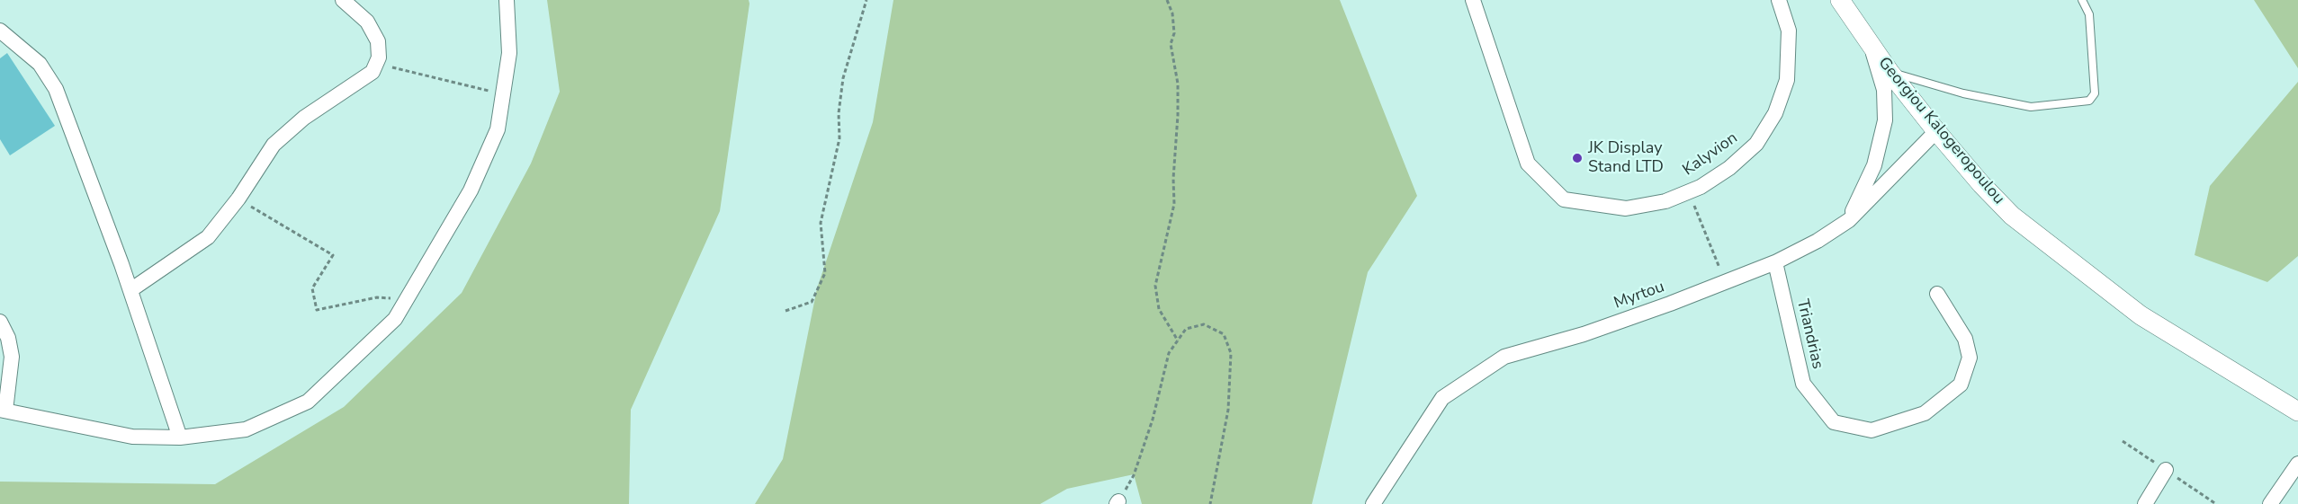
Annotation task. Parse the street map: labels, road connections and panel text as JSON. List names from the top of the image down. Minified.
{"streets":{"street":["Georgiou Kalogeropoulou","Kalyvion","Myrtou","Triandrias"]},"crossings":[["Georgiou Kalogeropoulou","Myrtou"],["Myrtou","Triandrias"]],"places":["JK Display Stand LTD"]}
